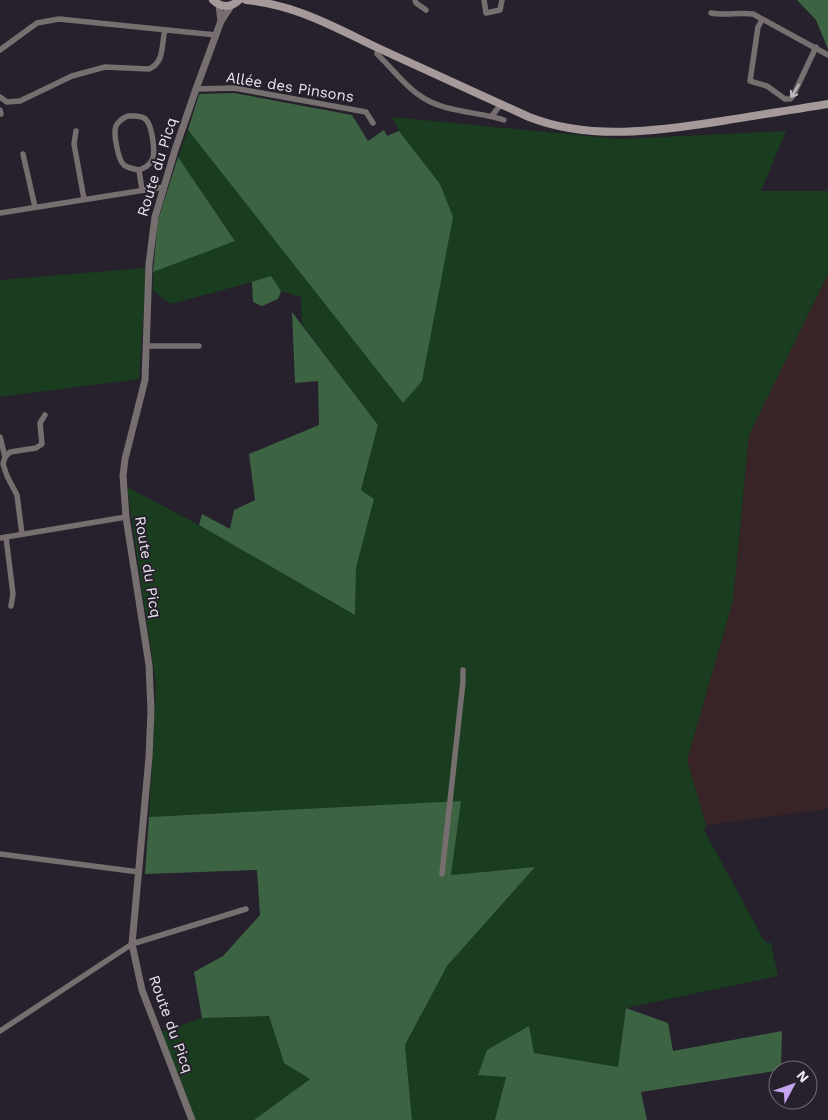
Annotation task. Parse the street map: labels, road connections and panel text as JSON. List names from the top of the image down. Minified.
{"streets":{"street":["Allée des Pinsons","Route du Picq"]},"crossings":[["Allée des Pinsons","Route du Picq"]],"north":"top right"}
